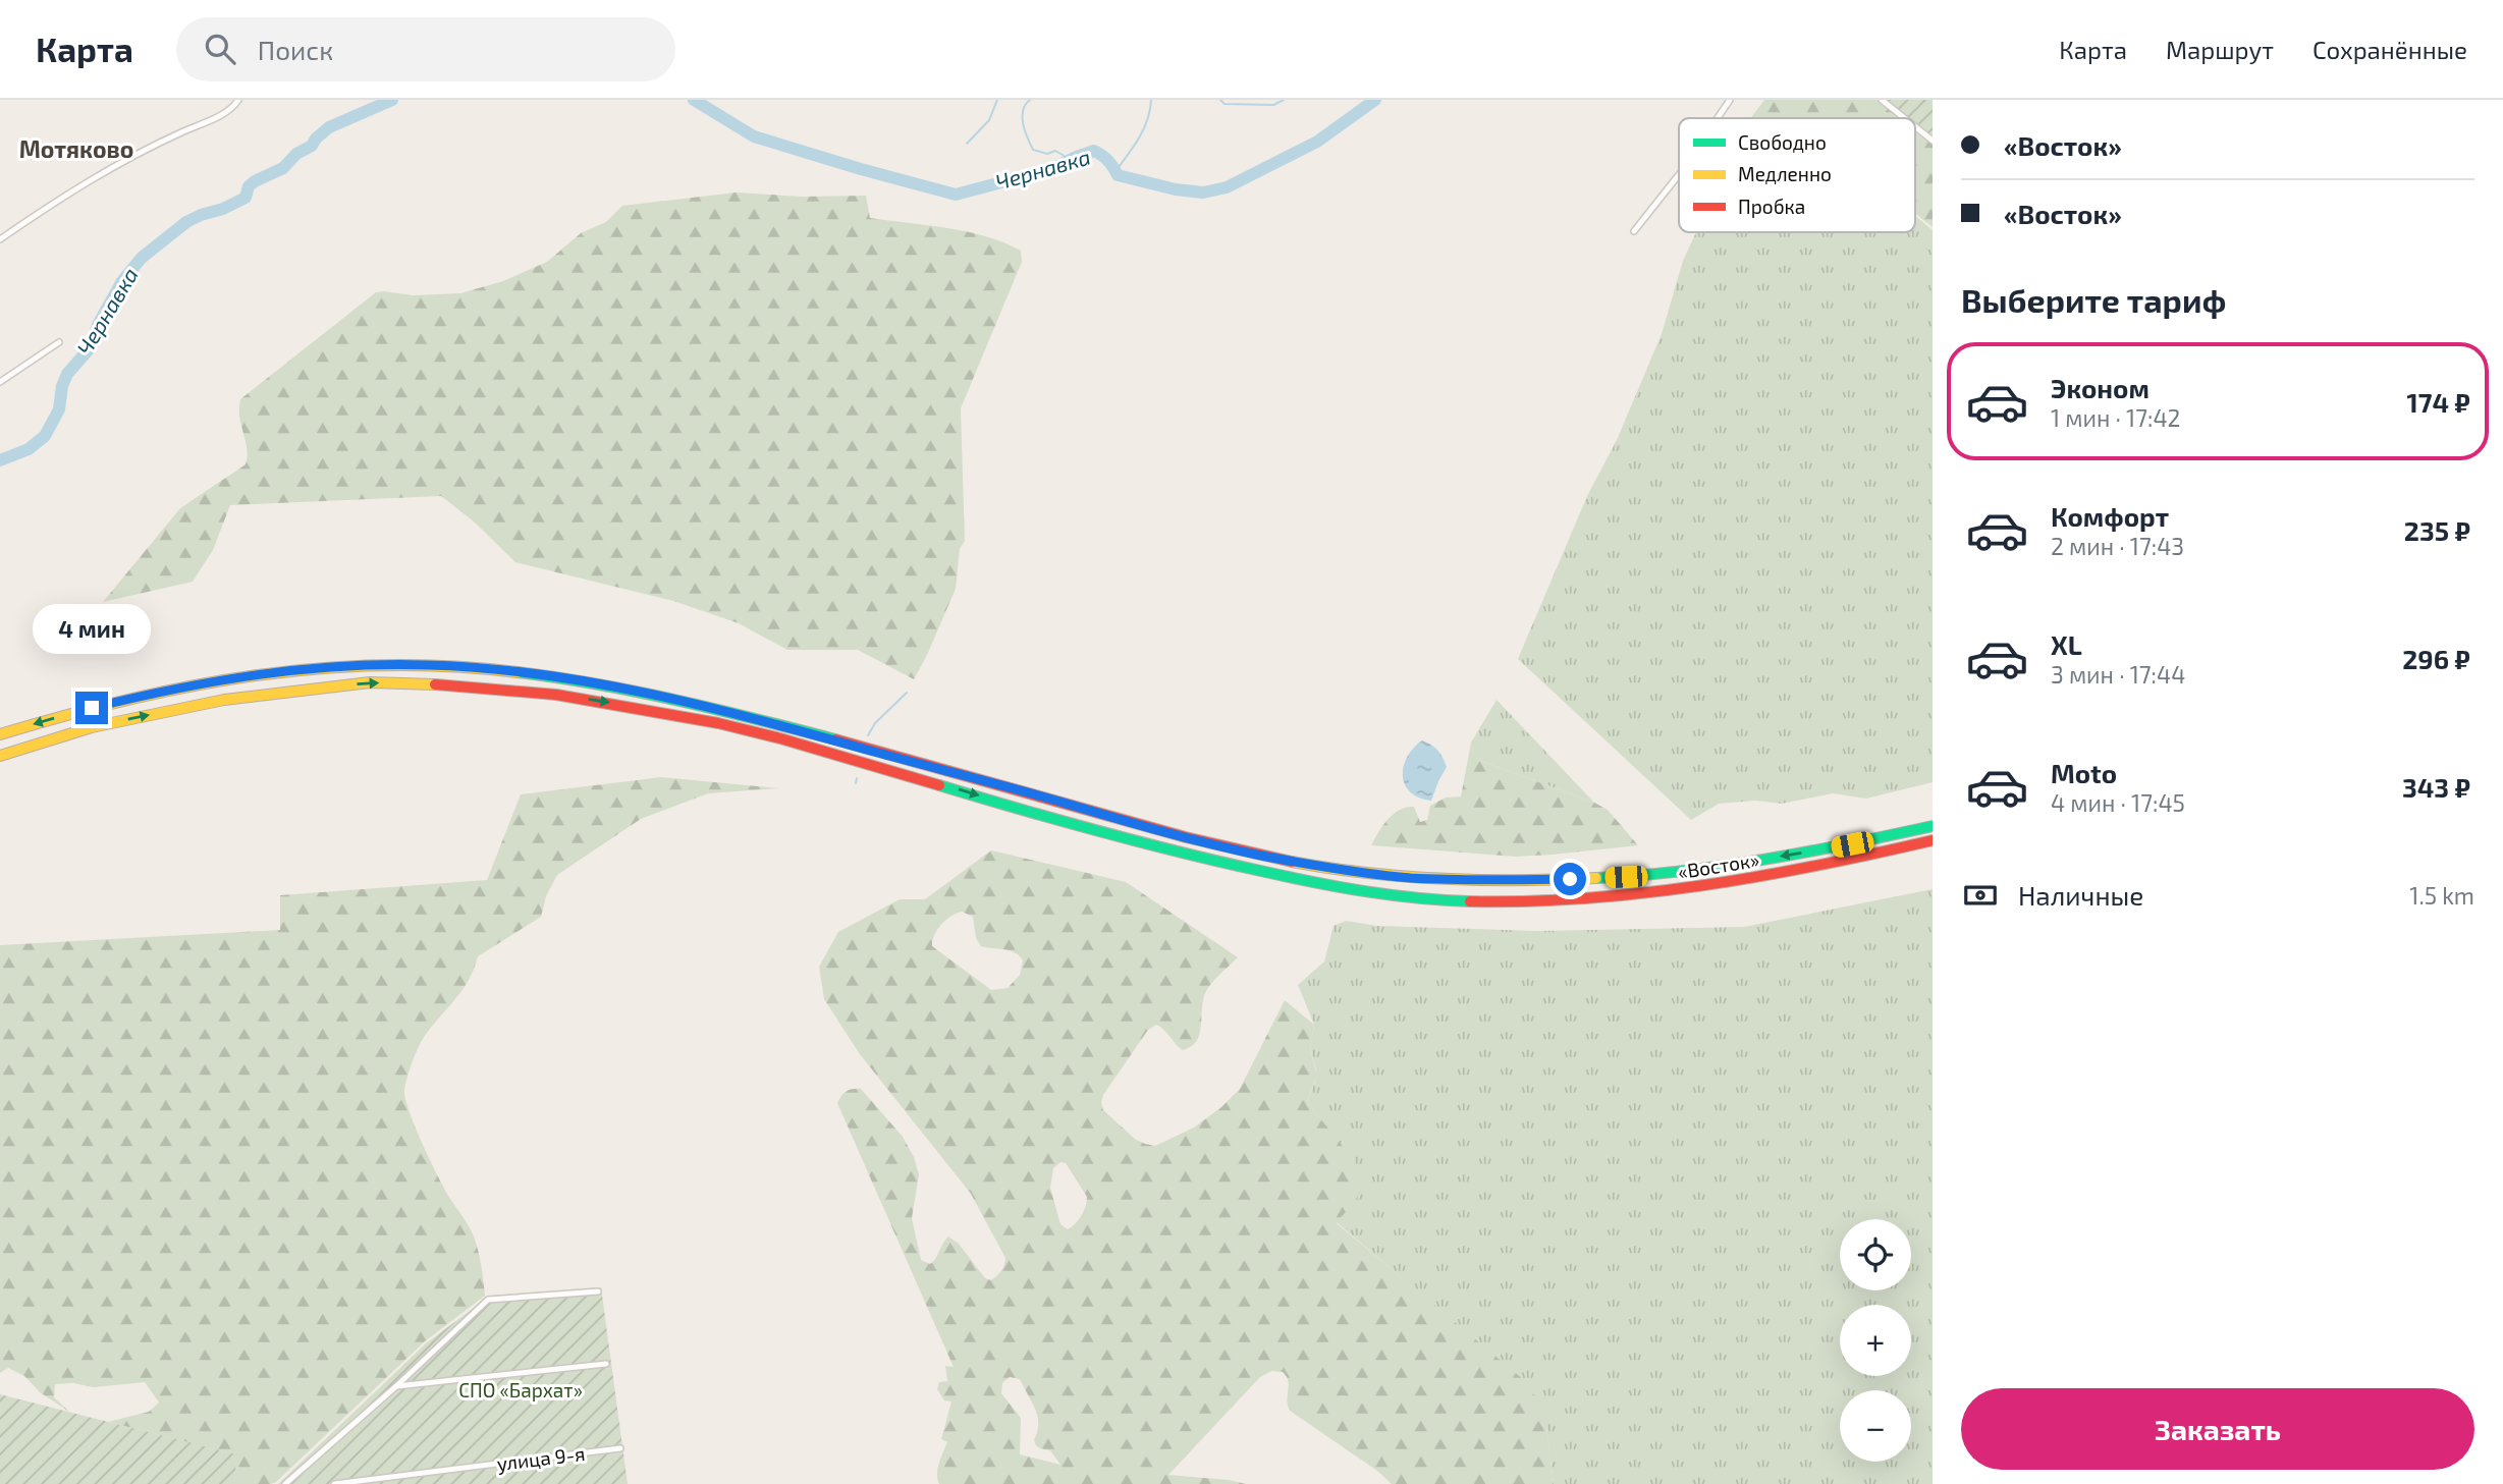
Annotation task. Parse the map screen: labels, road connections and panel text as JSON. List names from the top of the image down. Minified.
{"streets":{"highway":["«Восток»"],"street":["улица 9-я"]},"districts":["Мотяково"],"water":["Чернавка"],"parks":["СПО «Бархат»"],"legend":["Свободно","Медленно","Пробка"],"page":{"header":"Карта","search":"Поиск","nav":["Карта","Маршрут","Сохранённые"],"banner":["«Восток»","«Восток»"],"heading":"Выберите тариф","list":[{"name":"Эконом","note":"1 мин · 17:42","value":"174 ₽"},{"name":"Комфорт","note":"2 мин · 17:43","value":"235 ₽"},{"name":"XL","note":"3 мин · 17:44","value":"296 ₽"},{"name":"Moto","note":"4 мин · 17:45","value":"343 ₽"}],"bubble":"4 мин","pay":["Наличные","1.5 km"],"map_buttons":["+","−"],"buttons":"Заказать"}}
